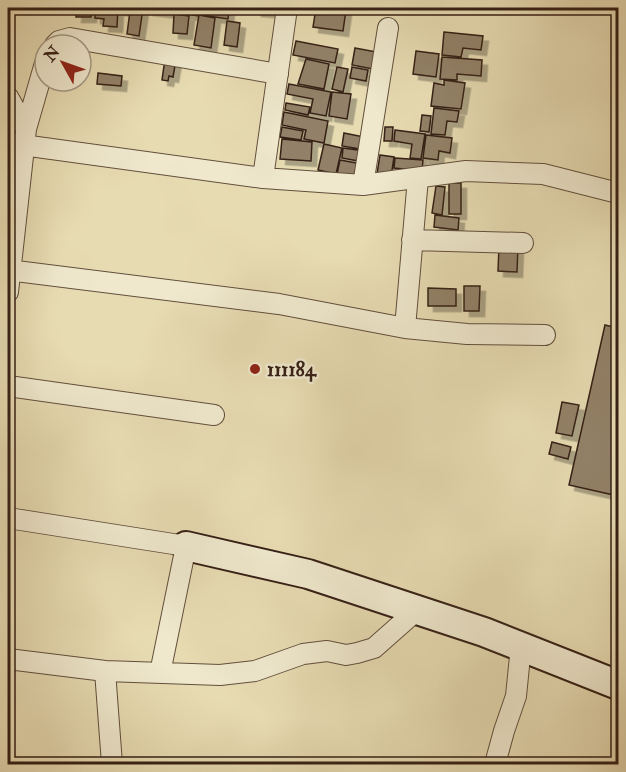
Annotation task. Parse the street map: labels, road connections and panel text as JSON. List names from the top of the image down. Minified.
{"places":["111184"],"north":"top left"}
